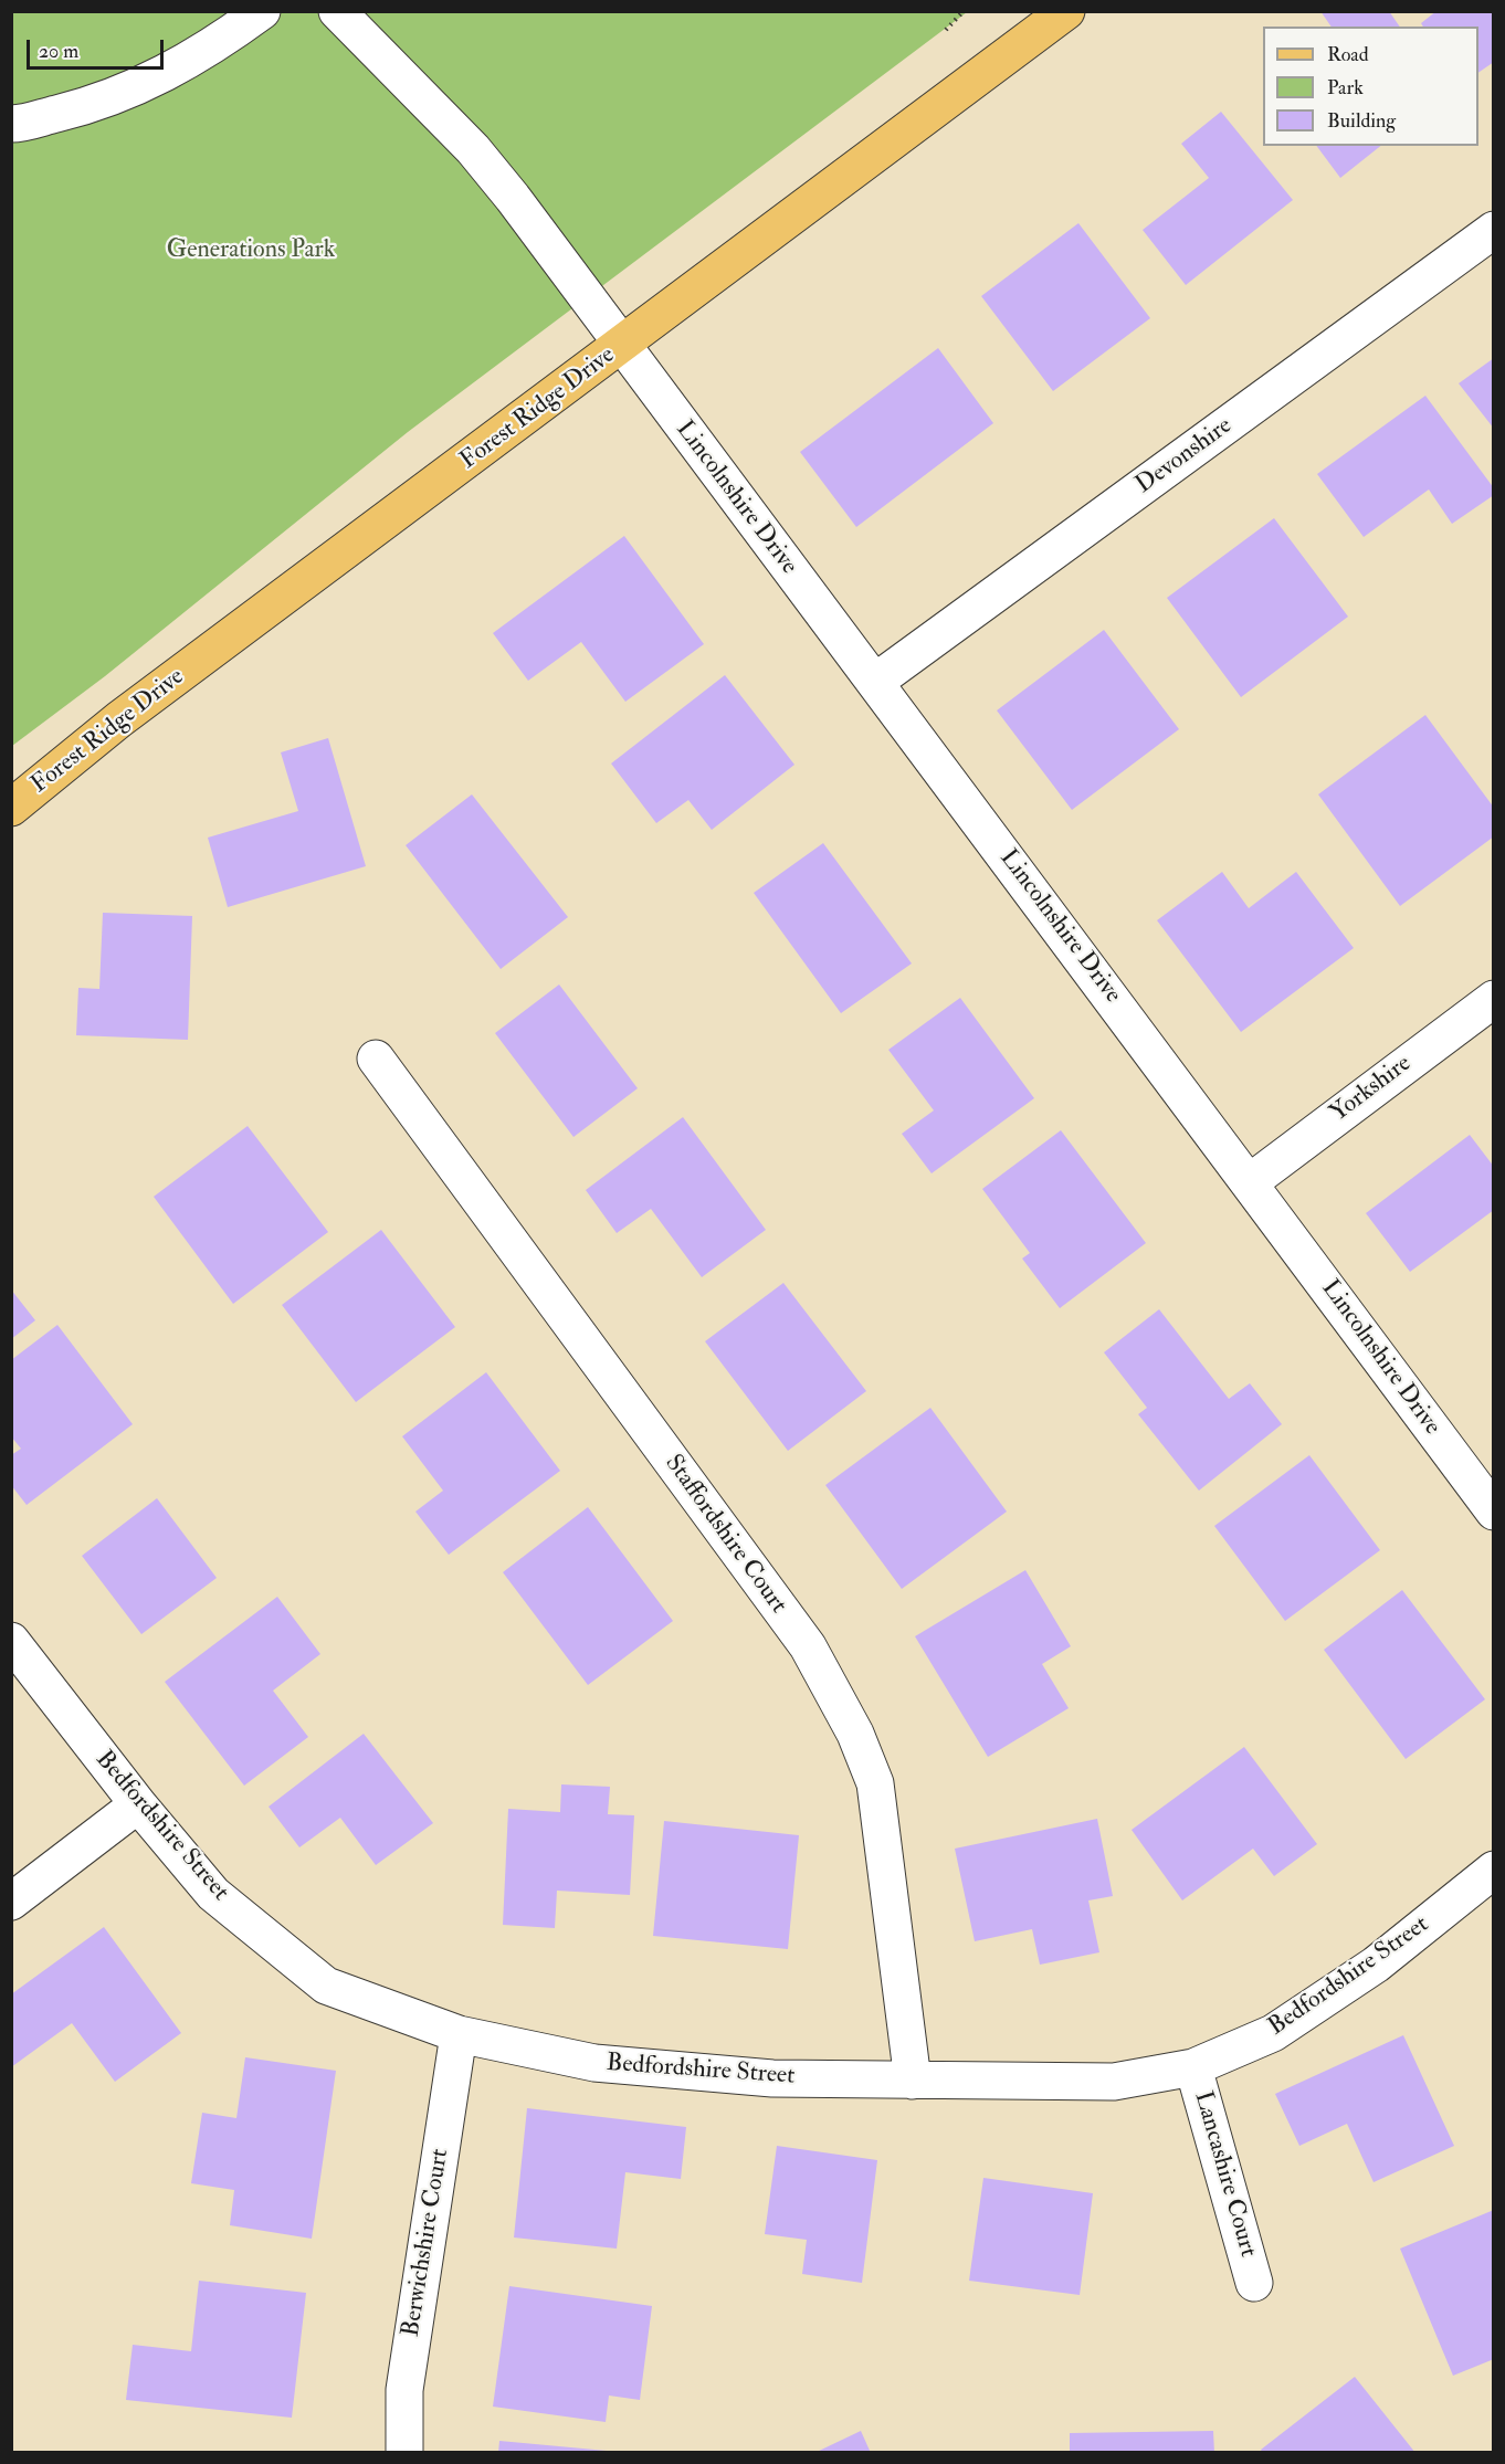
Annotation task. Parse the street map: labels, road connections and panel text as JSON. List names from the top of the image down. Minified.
{"streets":{"main road":["Forest Ridge Drive"],"street":["Devonshire","Lincolnshire Drive","Yorkshire","Staffordshire Court","Bedfordshire Street","Lancashire Court","Berwichshire Court"]},"crossings":[["Forest Ridge Drive","Lincolnshire Drive"],["Devonshire","Lincolnshire Drive"],["Lincolnshire Drive","Yorkshire"],["Staffordshire Court","Bedfordshire Street"],["Bedfordshire Street","Lancashire Court"],["Bedfordshire Street","Berwichshire Court"]],"parks":["Generations Park"],"legend":["Road","Park","Building"],"scale_bar":"20 m"}
